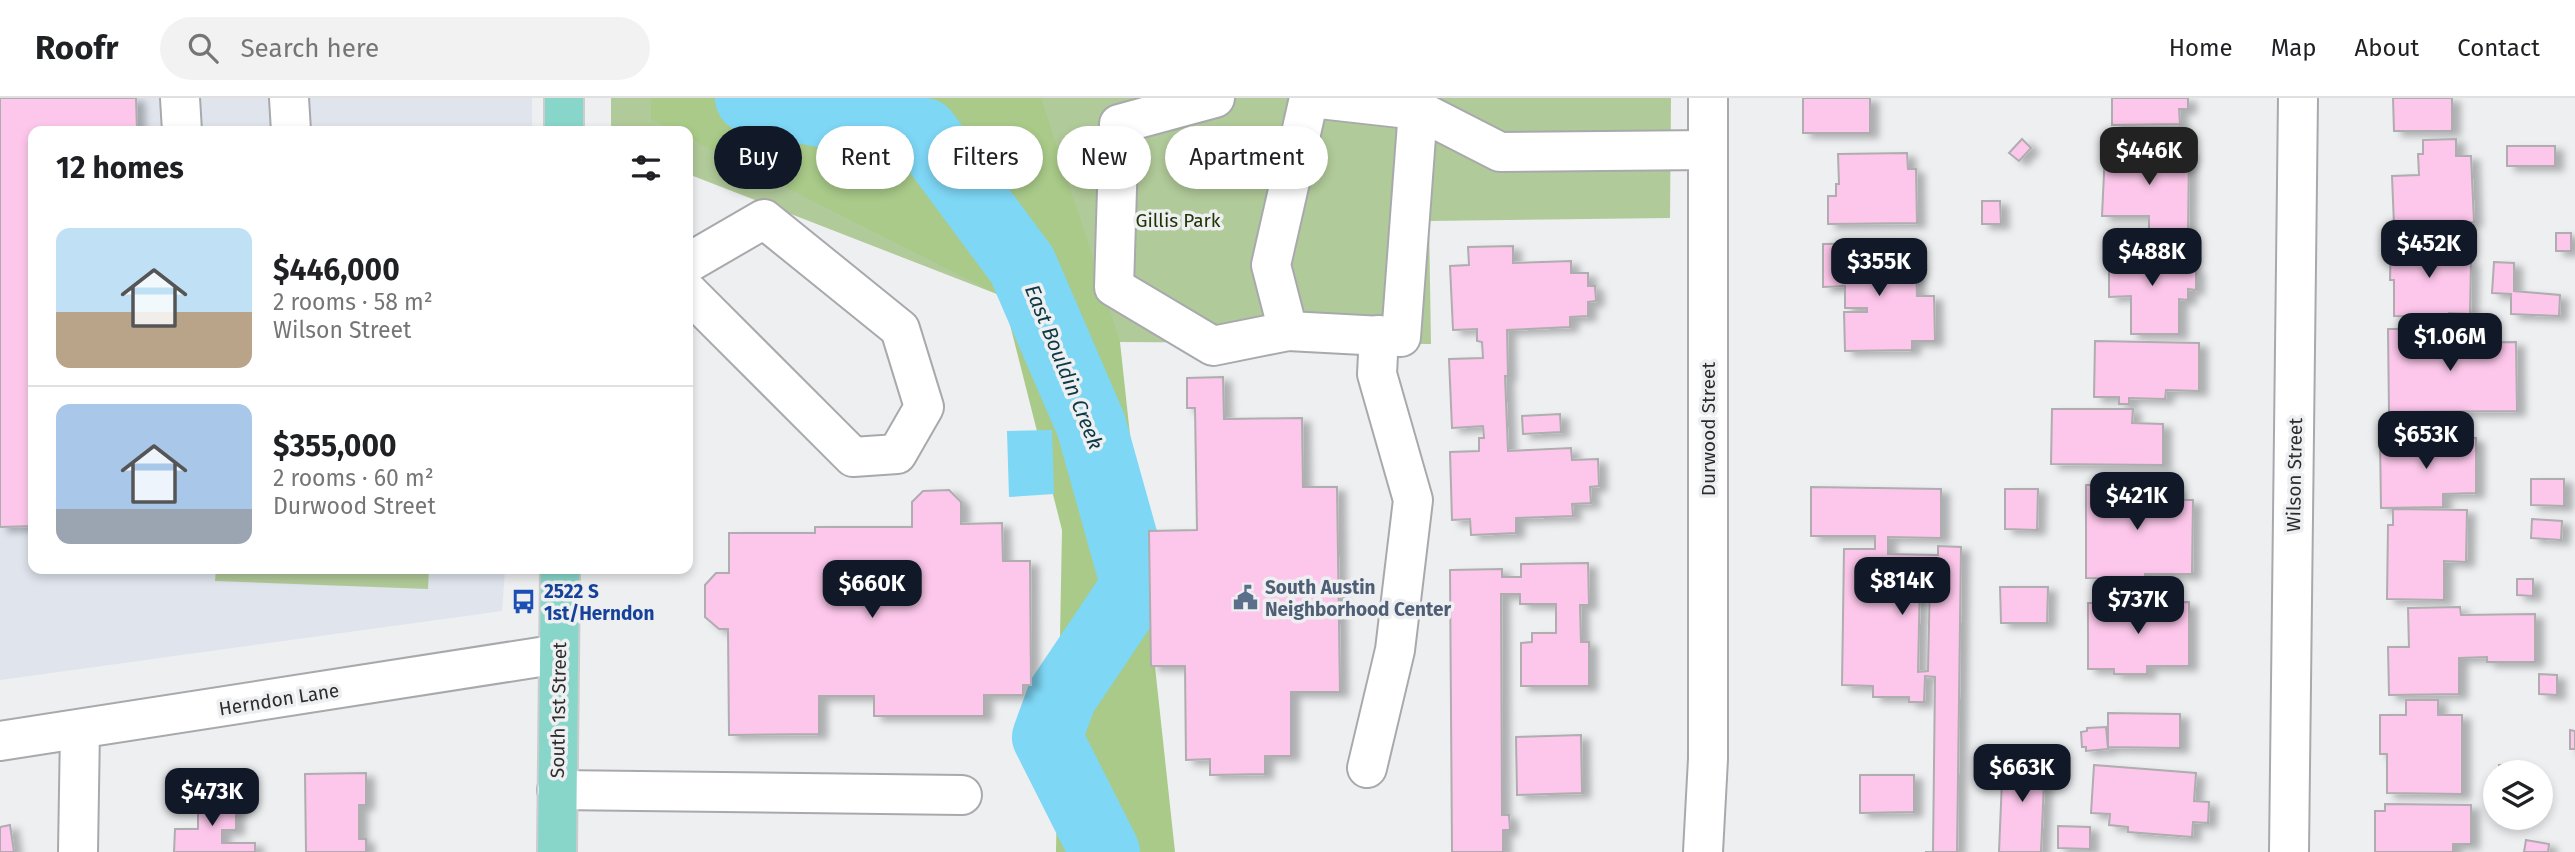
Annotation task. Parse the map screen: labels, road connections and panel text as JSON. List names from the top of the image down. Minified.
{"streets":{"main road":["South 1st Street"],"street":["Durwood Street","Wilson Street","Herndon Lane"]},"crossings":[["Herndon Lane","South 1st Street"]],"water":["East Bouldin Creek"],"parks":["Gillis Park"],"places":{"public building":["South Austin Neighborhood Center"],"bus stop":["2522 S 1st/Herndon"]},"page":{"header":"Roofr","search":"Search here","nav":["Home","Map","About","Contact"],"chip":["Buy","Rent","Filters","New","Apartment"],"heading":"12 homes","price":["$446K","$452K","$488K","$355K","$1.06M","$653K","$421K","$814K","$660K","$737K","$663K","$473K"],"list":[{"name":"$446,000","note":"2 rooms · 58 m² · Wilson Street"},{"name":"$355,000","note":"2 rooms · 60 m² · Durwood Street"}]}}
